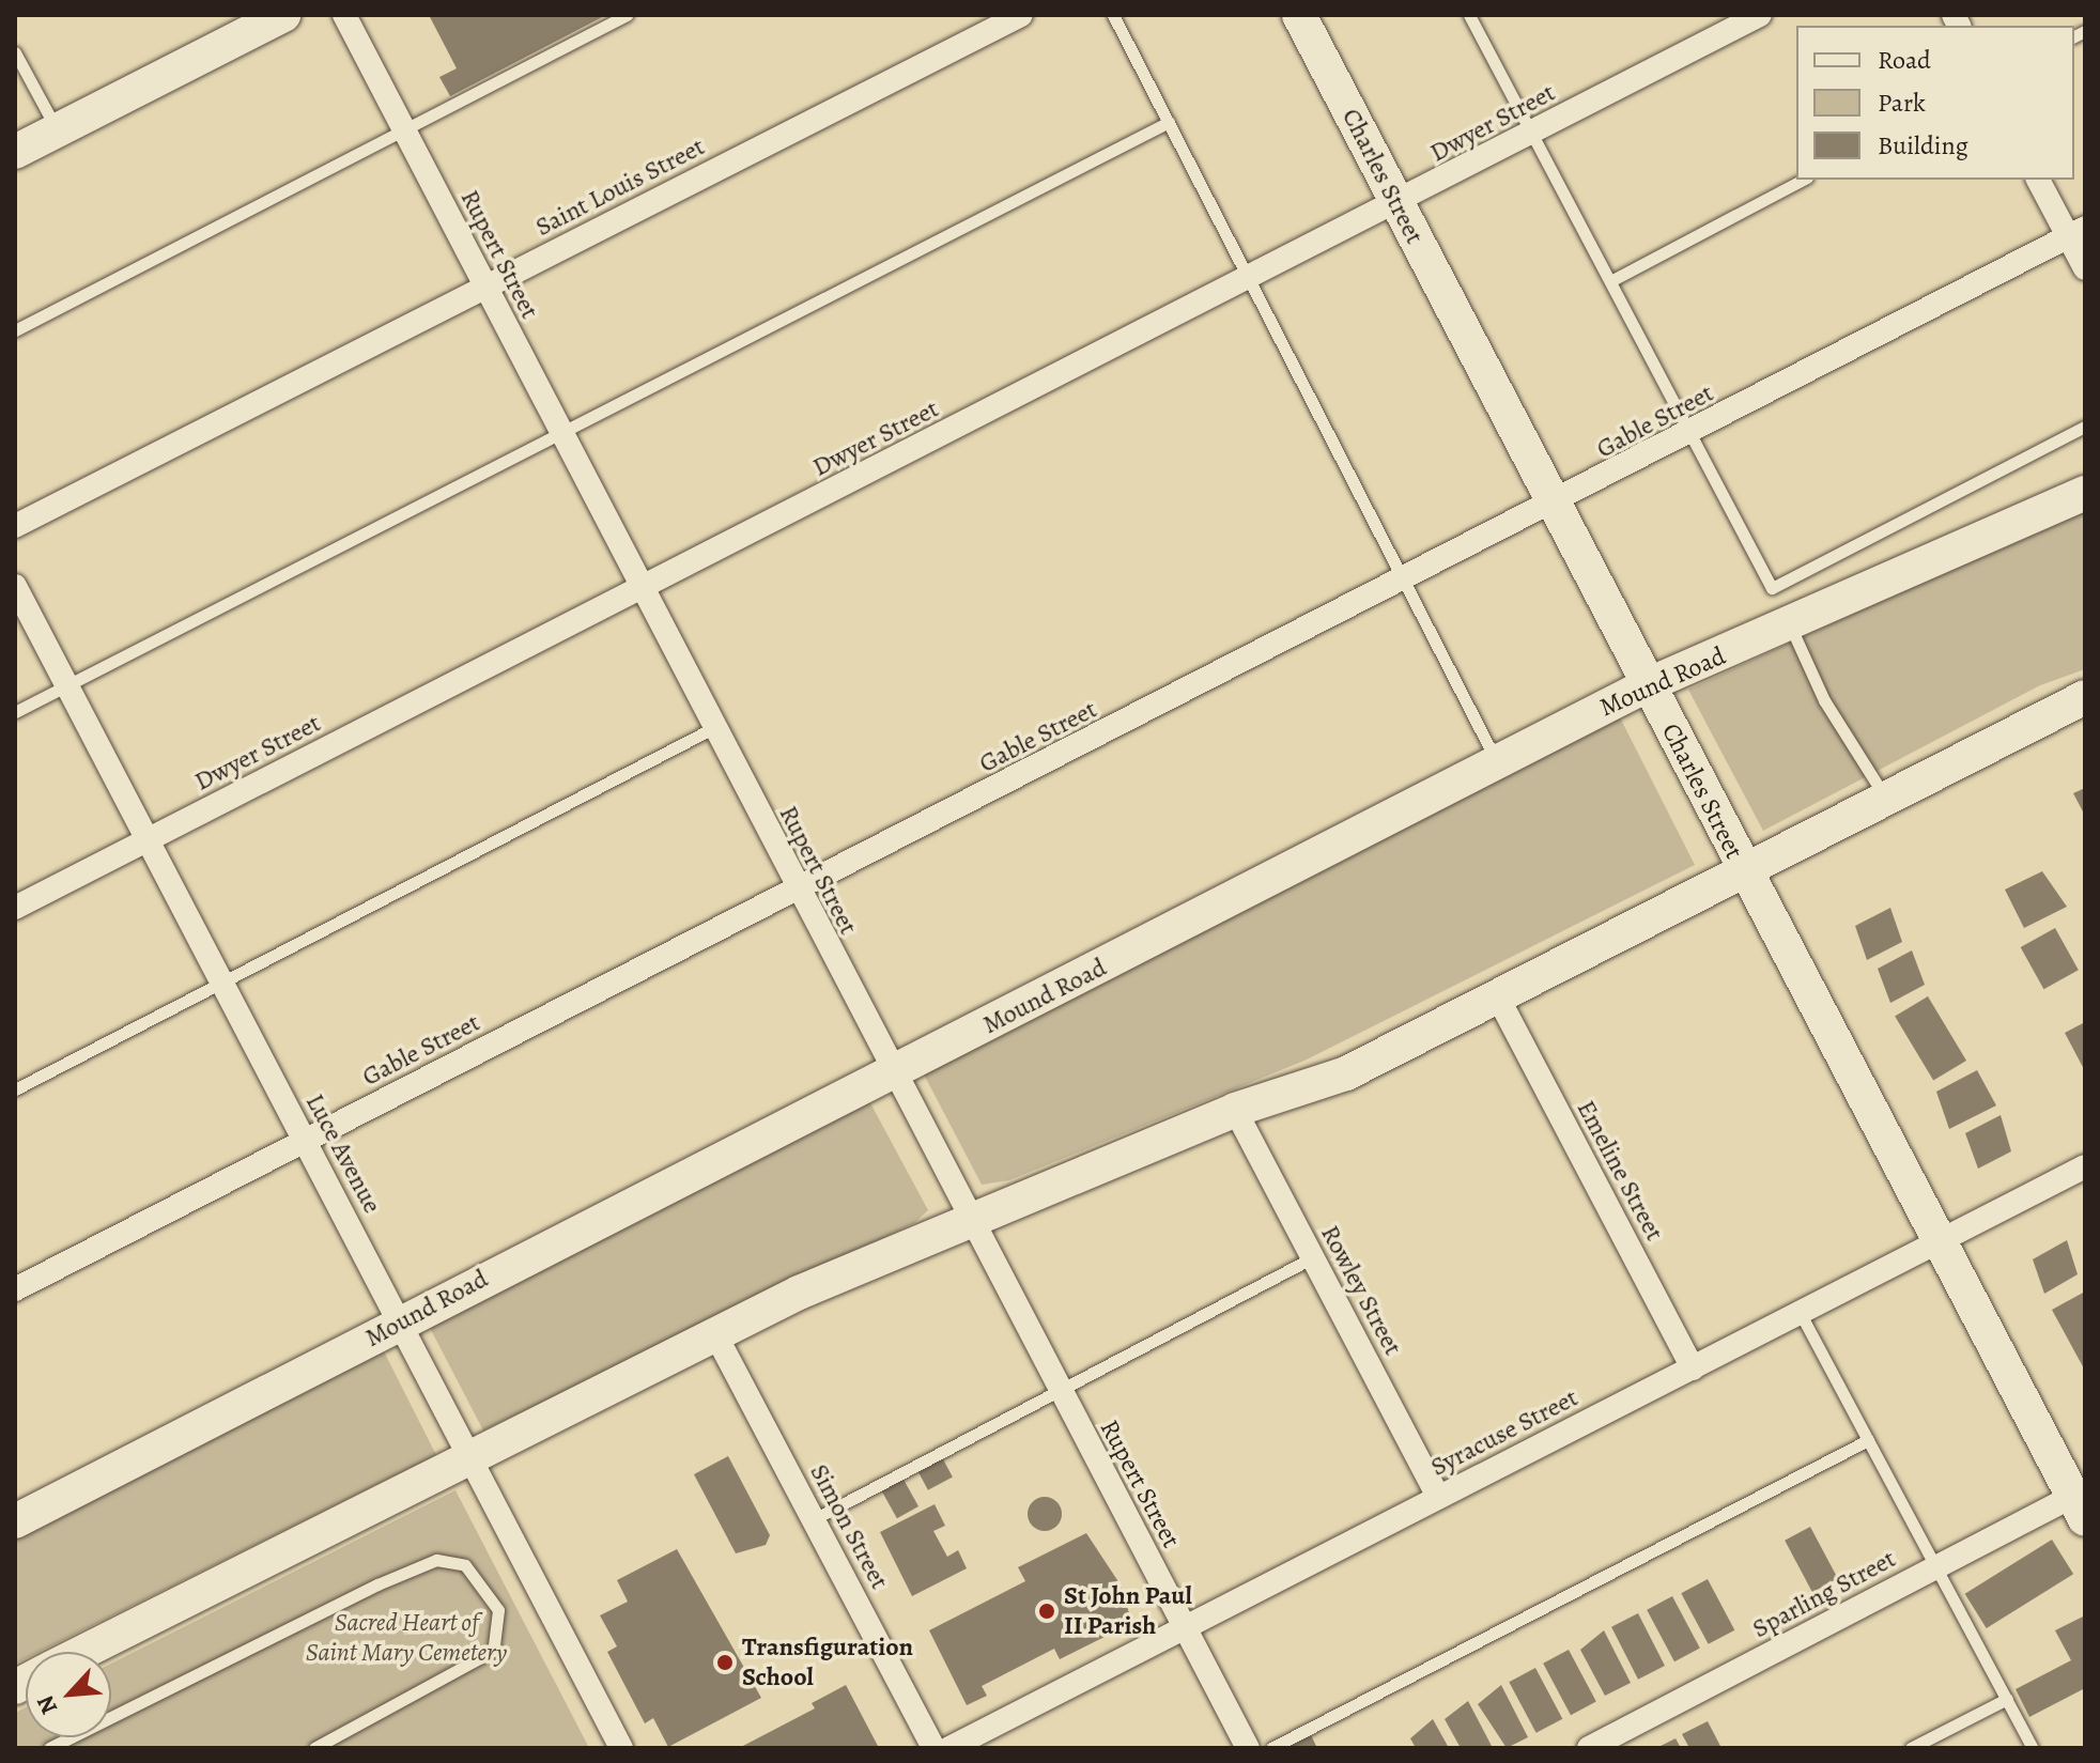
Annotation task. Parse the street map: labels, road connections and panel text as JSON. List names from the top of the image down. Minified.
{"streets":{"main road":["Charles Street","Mound Road"],"street":["Dwyer Street","Saint Louis Street","Rupert Street","Gable Street","Luce Avenue","Emeline Street","Rowley Street","Syracuse Street","Simon Street","Sparling Street"]},"crossings":[["Dwyer Street","Charles Street"],["Dwyer Street","Rupert Street"],["Dwyer Street","Luce Avenue"],["Charles Street","Gable Street"],["Charles Street","Mound Road"],["Charles Street","Syracuse Street"],["Charles Street","Sparling Street"],["Saint Louis Street","Rupert Street"],["Rupert Street","Gable Street"],["Rupert Street","Mound Road"],["Rupert Street","Syracuse Street"],["Gable Street","Luce Avenue"],["Mound Road","Luce Avenue"],["Emeline Street","Syracuse Street"],["Rowley Street","Syracuse Street"]],"parks":["Sacred Heart of Saint Mary Cemetery"],"places":["St John Paul II Parish","Transfiguration School"],"legend":["Road","Park","Building"],"north":"bottom left"}
